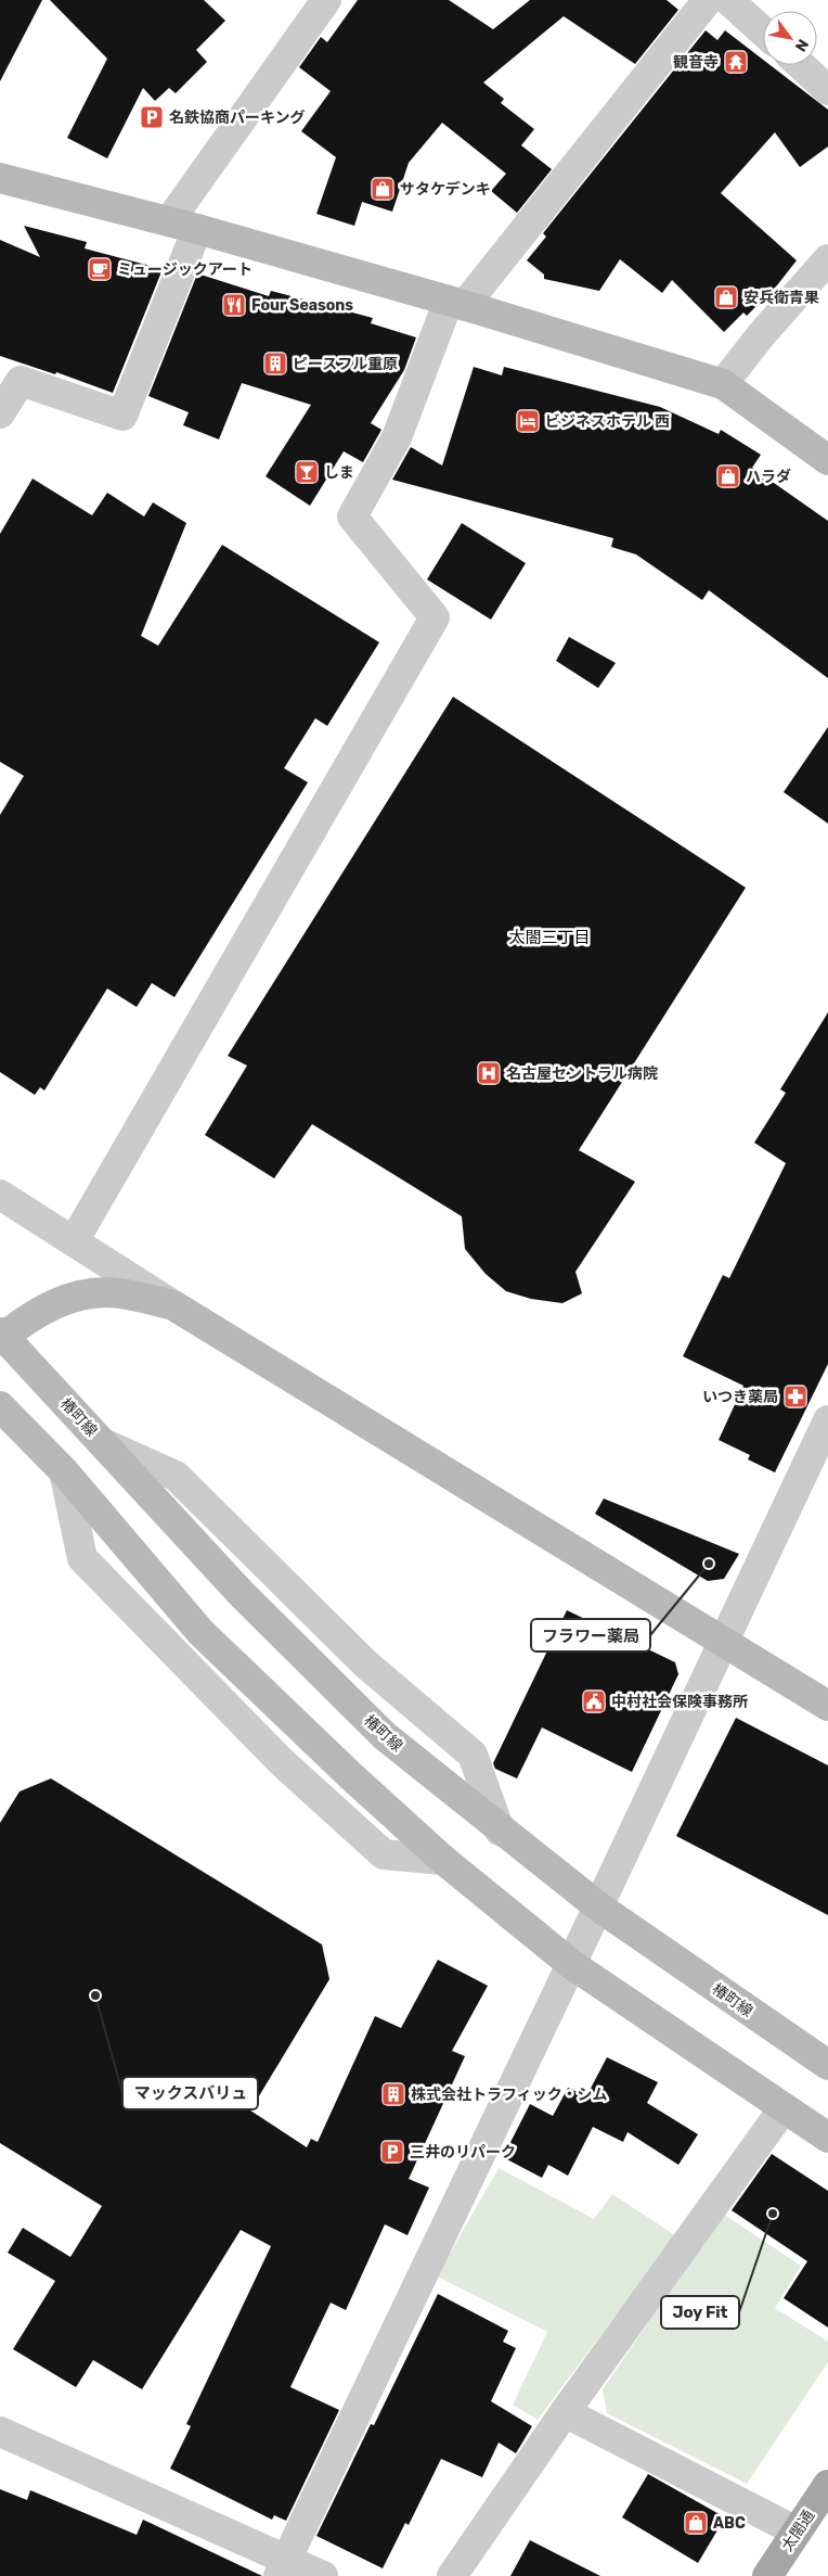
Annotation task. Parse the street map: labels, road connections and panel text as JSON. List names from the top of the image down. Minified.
{"streets":{"main road":["太閤通"],"street":["椿町線"]},"districts":["太閤三丁目"],"places":{"temple":["観音寺"],"parking":["名鉄協商パーキング","三井のリパーク"],"shop":["サタケデンキ","安兵衛青果","ハラダ","ABC"],"cafe":["ミュージックアート"],"restaurant":["Four Seasons"],"building":["ピースフル重原","株式会社トラフィック・シム"],"hotel":["ビジネスホテル 西"],"bar":["しま"],"hospital":["名古屋セントラル病院"],"pharmacy":["いつき薬局"],"other":["フラワー薬局","マックスバリュ","Joy Fit"],"public building":["中村社会保険事務所"]},"north":"bottom right"}
